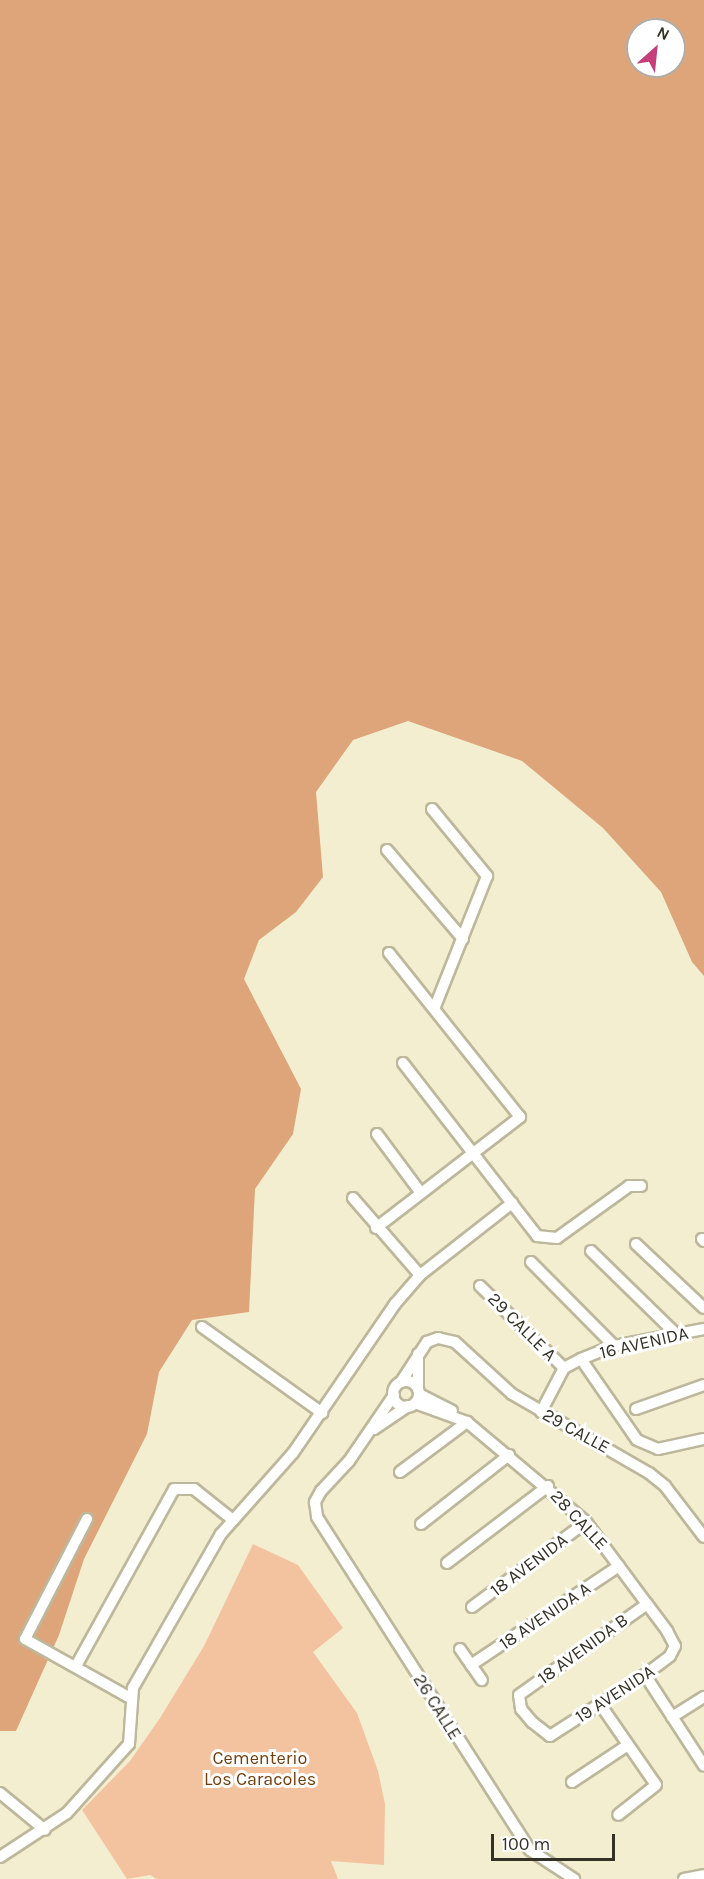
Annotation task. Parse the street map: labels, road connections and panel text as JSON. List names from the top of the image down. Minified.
{"streets":{"street":["29 CALLE A","16 AVENIDA","29 CALLE","28 CALLE","18 AVENIDA","18 AVENIDA A","18 AVENIDA B","19 AVENIDA","26 CALLE"]},"crossings":[["29 CALLE A","16 AVENIDA"],["28 CALLE","18 AVENIDA"],["28 CALLE","18 AVENIDA A"],["28 CALLE","18 AVENIDA B"],["28 CALLE","19 AVENIDA"],["18 AVENIDA B","19 AVENIDA"]],"parks":["Cementerio Los Caracoles"],"scale_bar":"100 m","north":"top right"}
